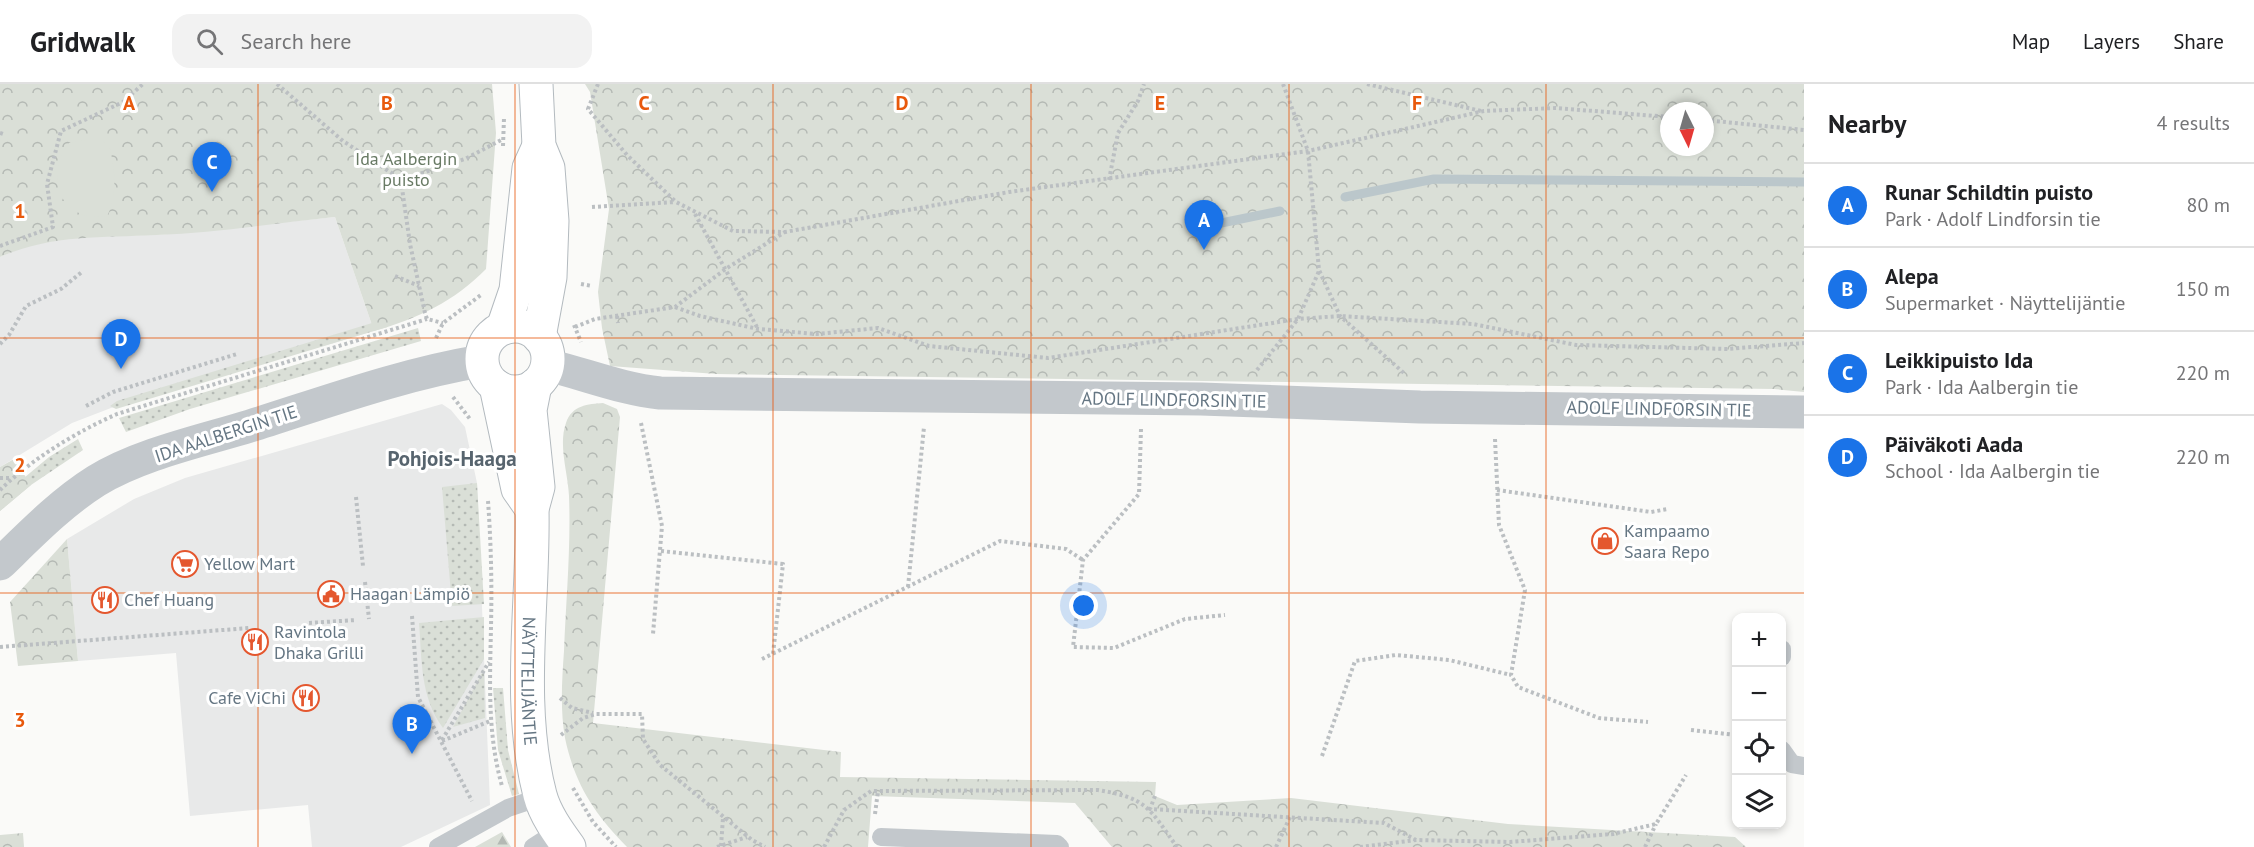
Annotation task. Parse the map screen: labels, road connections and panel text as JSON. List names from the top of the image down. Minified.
{"streets":{"main road":["NÄYTTELIJÄNTIE"],"street":["ADOLF LINDFORSIN TIE","IDA AALBERGIN TIE"]},"crossings":[["ADOLF LINDFORSIN TIE","IDA AALBERGIN TIE"],["ADOLF LINDFORSIN TIE","NÄYTTELIJÄNTIE"],["IDA AALBERGIN TIE","NÄYTTELIJÄNTIE"]],"districts":["Pohjois-Haaga"],"parks":["Ida Aalbergin puisto"],"places":{"shop":["Kampaamo Saara Repo"],"supermarket":["Yellow Mart"],"public building":["Haagan Lämpiö"],"restaurant":["Chef Huang","Ravintola Dhaka Grilli","Cafe ViChi"]},"north":"bottom","page":{"header":"Gridwalk","search":"Search here","nav":["Map","Layers","Share"],"heading":["Nearby","4 results"],"pins":["C","A","D","B"],"list":[{"mark":"A","name":"Runar Schildtin puisto","note":"Park · Adolf Lindforsin tie","value":"80 m"},{"mark":"B","name":"Alepa","note":"Supermarket · Näyttelijäntie","value":"150 m"},{"mark":"C","name":"Leikkipuisto Ida","note":"Park · Ida Aalbergin tie","value":"220 m"},{"mark":"D","name":"Päiväkoti Aada","note":"School · Ida Aalbergin tie","value":"220 m"}],"map_buttons":["+","−"]},"grid":{"columns":["A","B","C","D","E","F"],"rows":["1","2","3"]}}
